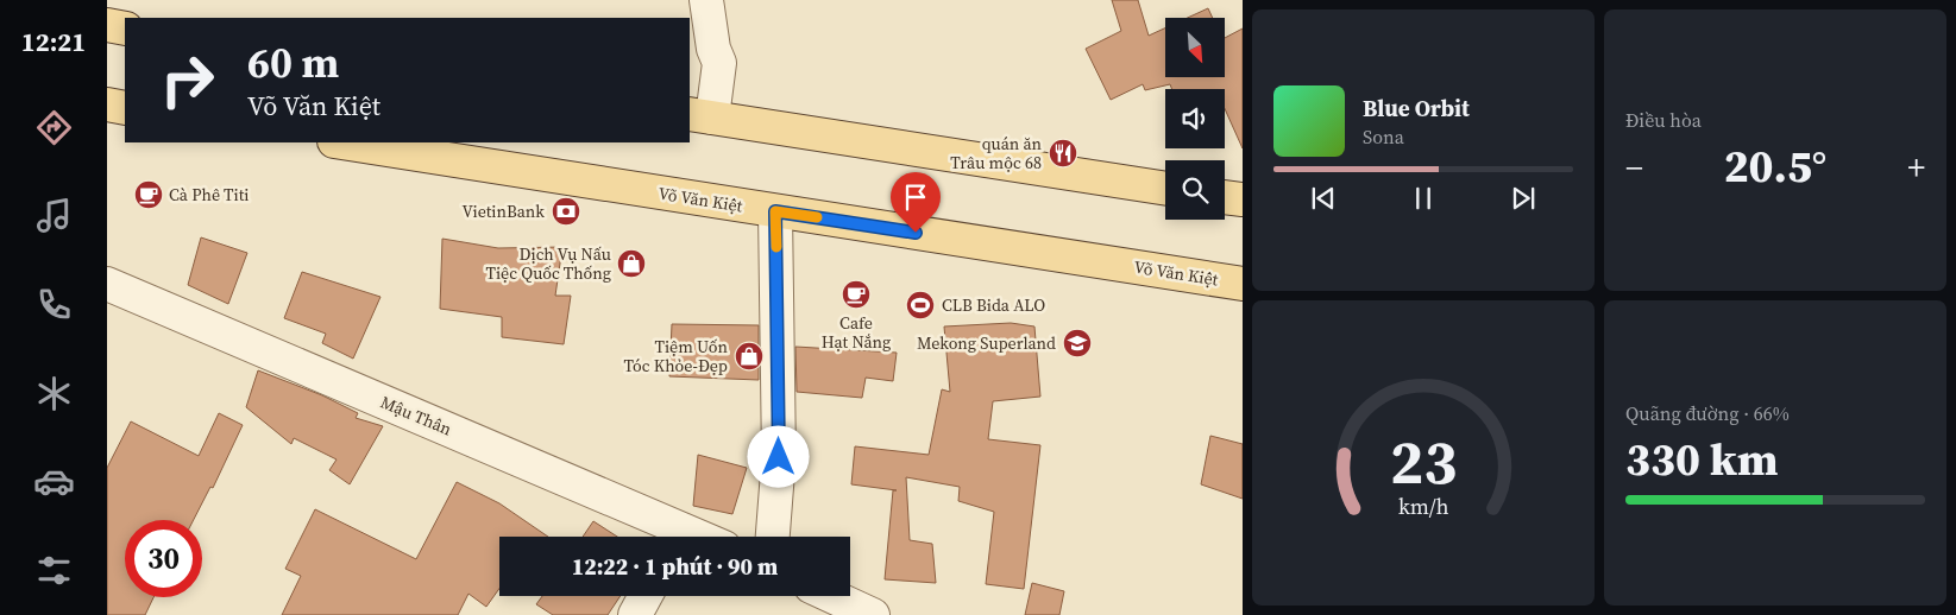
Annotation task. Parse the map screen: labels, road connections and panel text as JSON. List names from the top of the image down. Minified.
{"streets":{"main road":["Võ Văn Kiệt"],"street":["Mậu Thân"]},"places":{"restaurant":["quán ăn Trâu mộc 68"],"cafe":["Cà Phê Titi","Cafe Hạt Nắng"],"bank":["VietinBank"],"shop":["Dịch Vụ Nấu Tiệc Quốc Thống","Tiệm Uốn Tóc Khỏe-Đẹp"],"sports":["CLB Bida ALO"],"school or university":["Mekong Superland"]},"north":"bottom right","page":{"tabs":"12:21","tile":["Điều hòa",["Quãng đường · 66%","330 km"]],"turn":["60 m","Võ Văn Kiệt"],"song":["Blue Orbit","Sona"],"heat":["−","20.5°","+"],"limit":"30","trip":"12:22 · 1 phút · 90 m","gauge":["23","km/h"]}}
